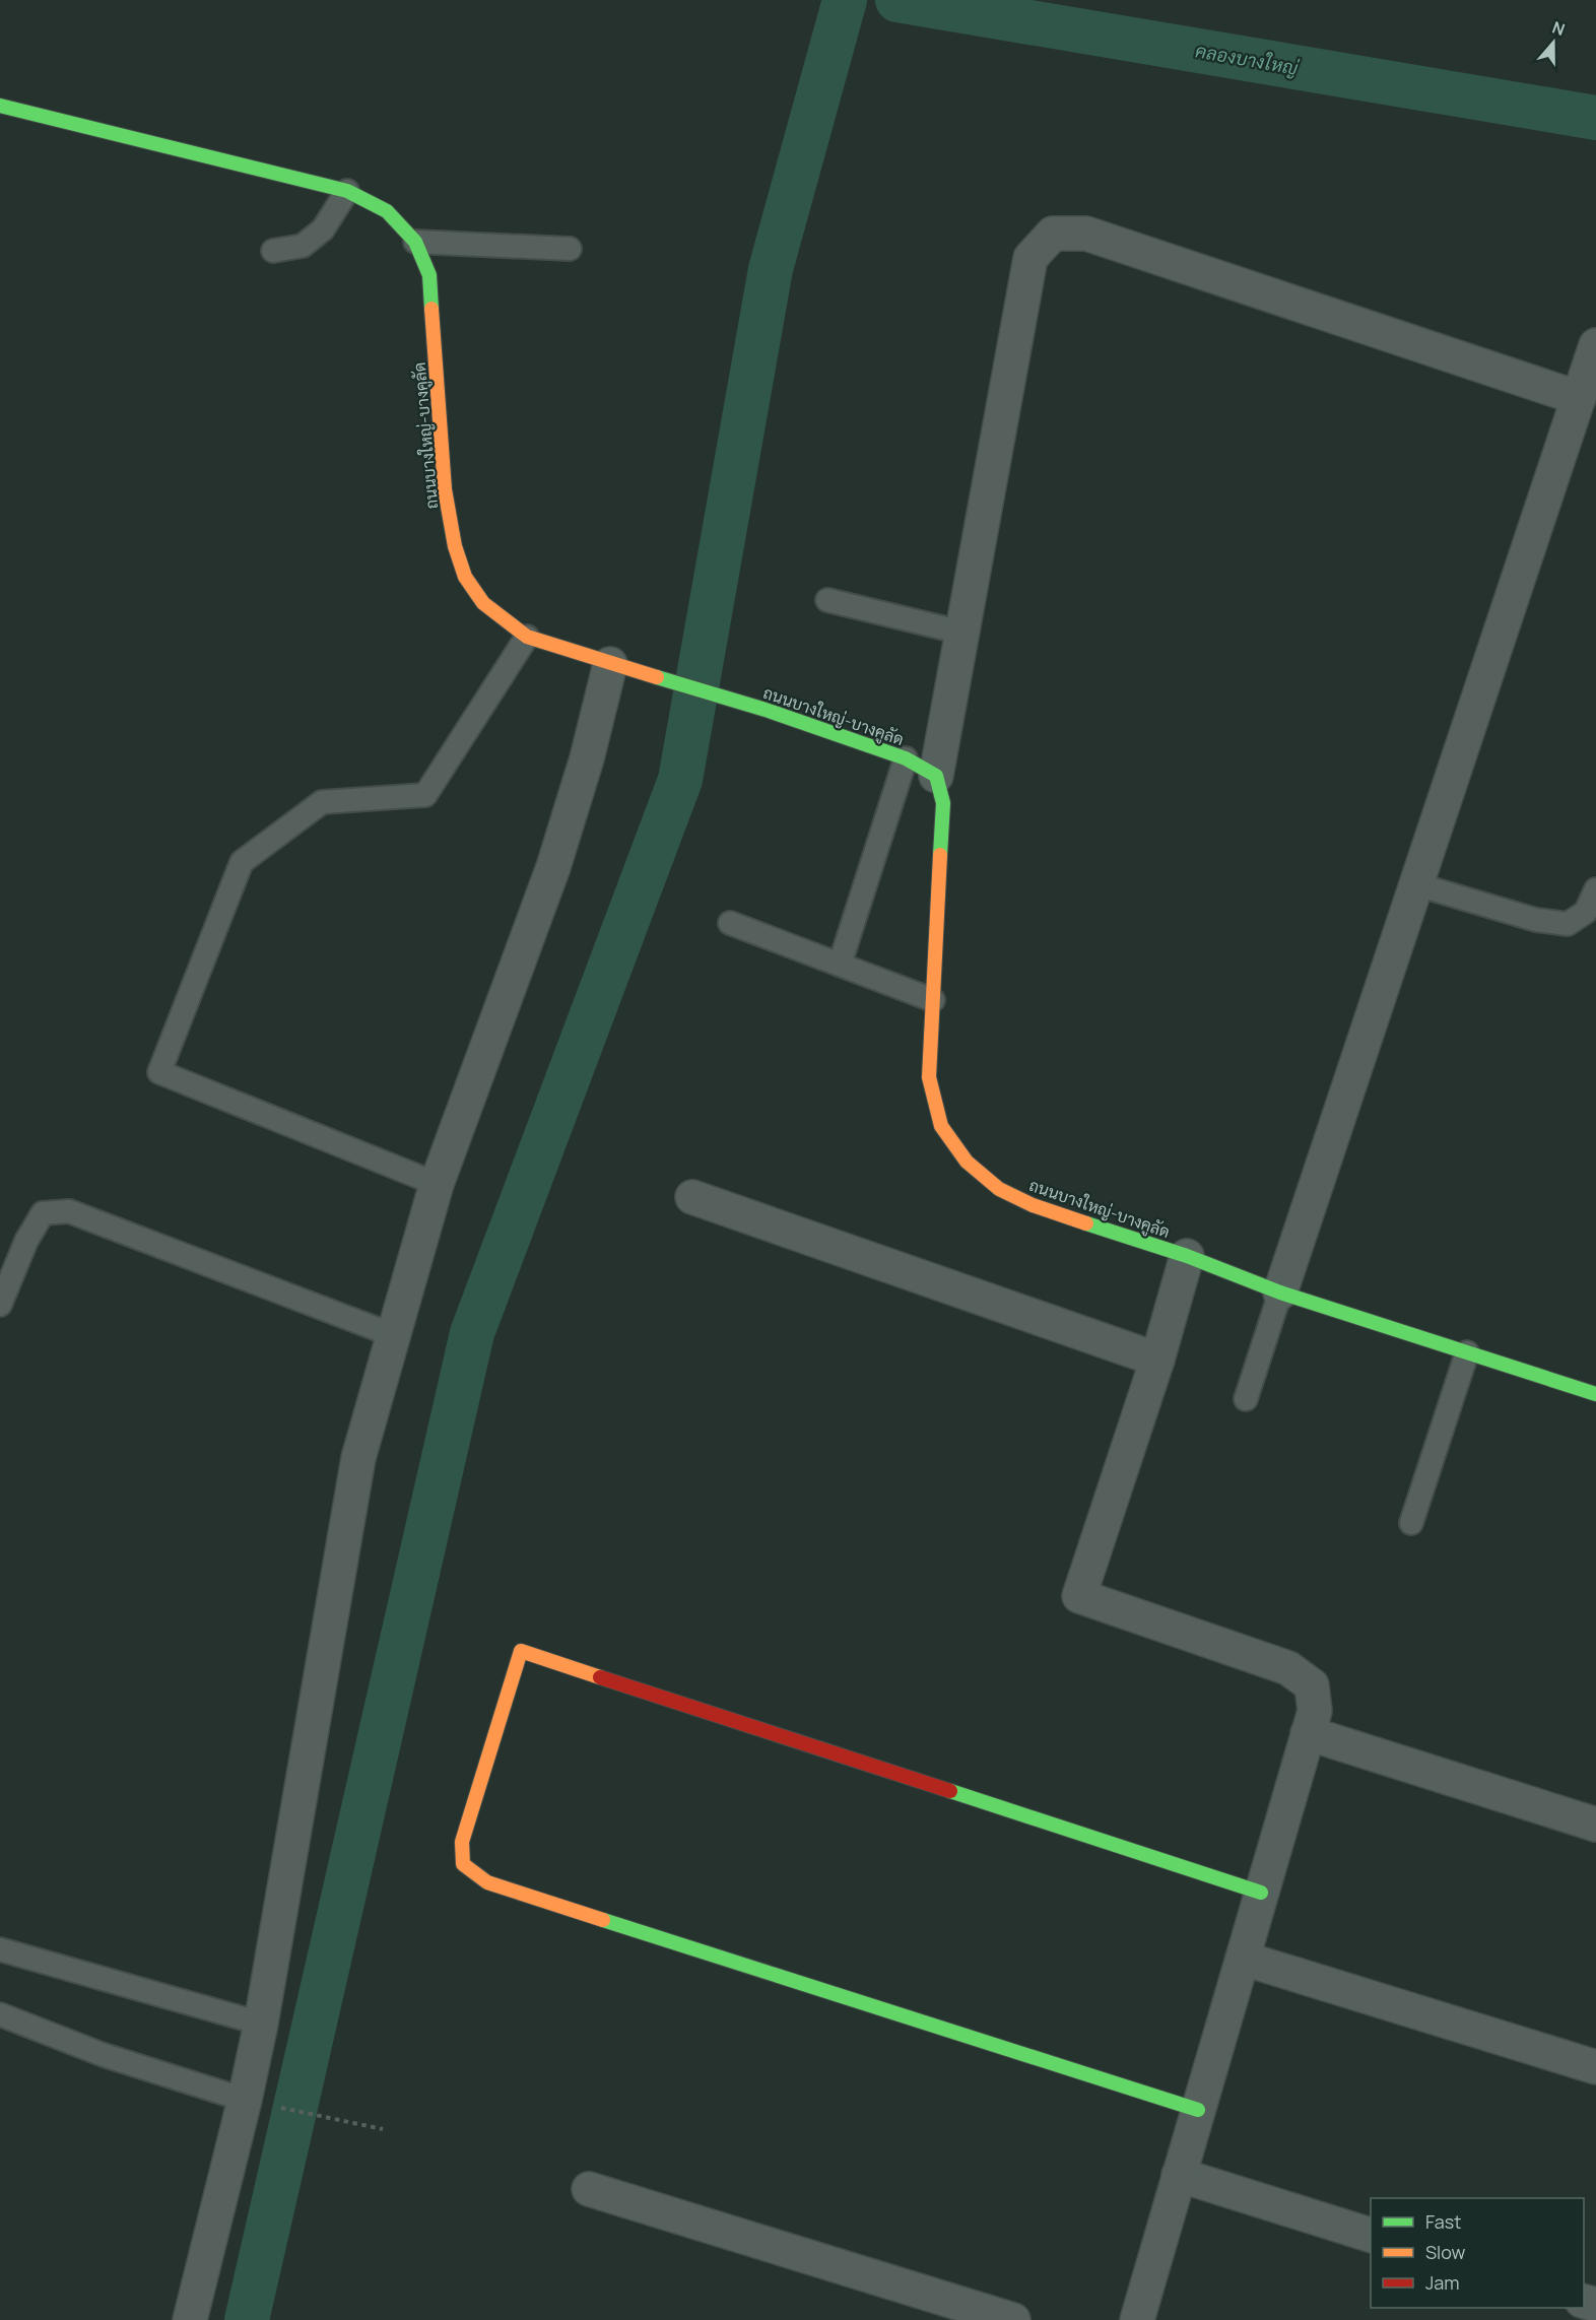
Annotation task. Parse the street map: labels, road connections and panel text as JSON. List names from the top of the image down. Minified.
{"streets":{"street":["ถนนบางใหญ่-บางคูลัด"]},"water":["คลองบางใหญ่"],"legend":["Fast","Slow","Jam"],"north":"top"}
